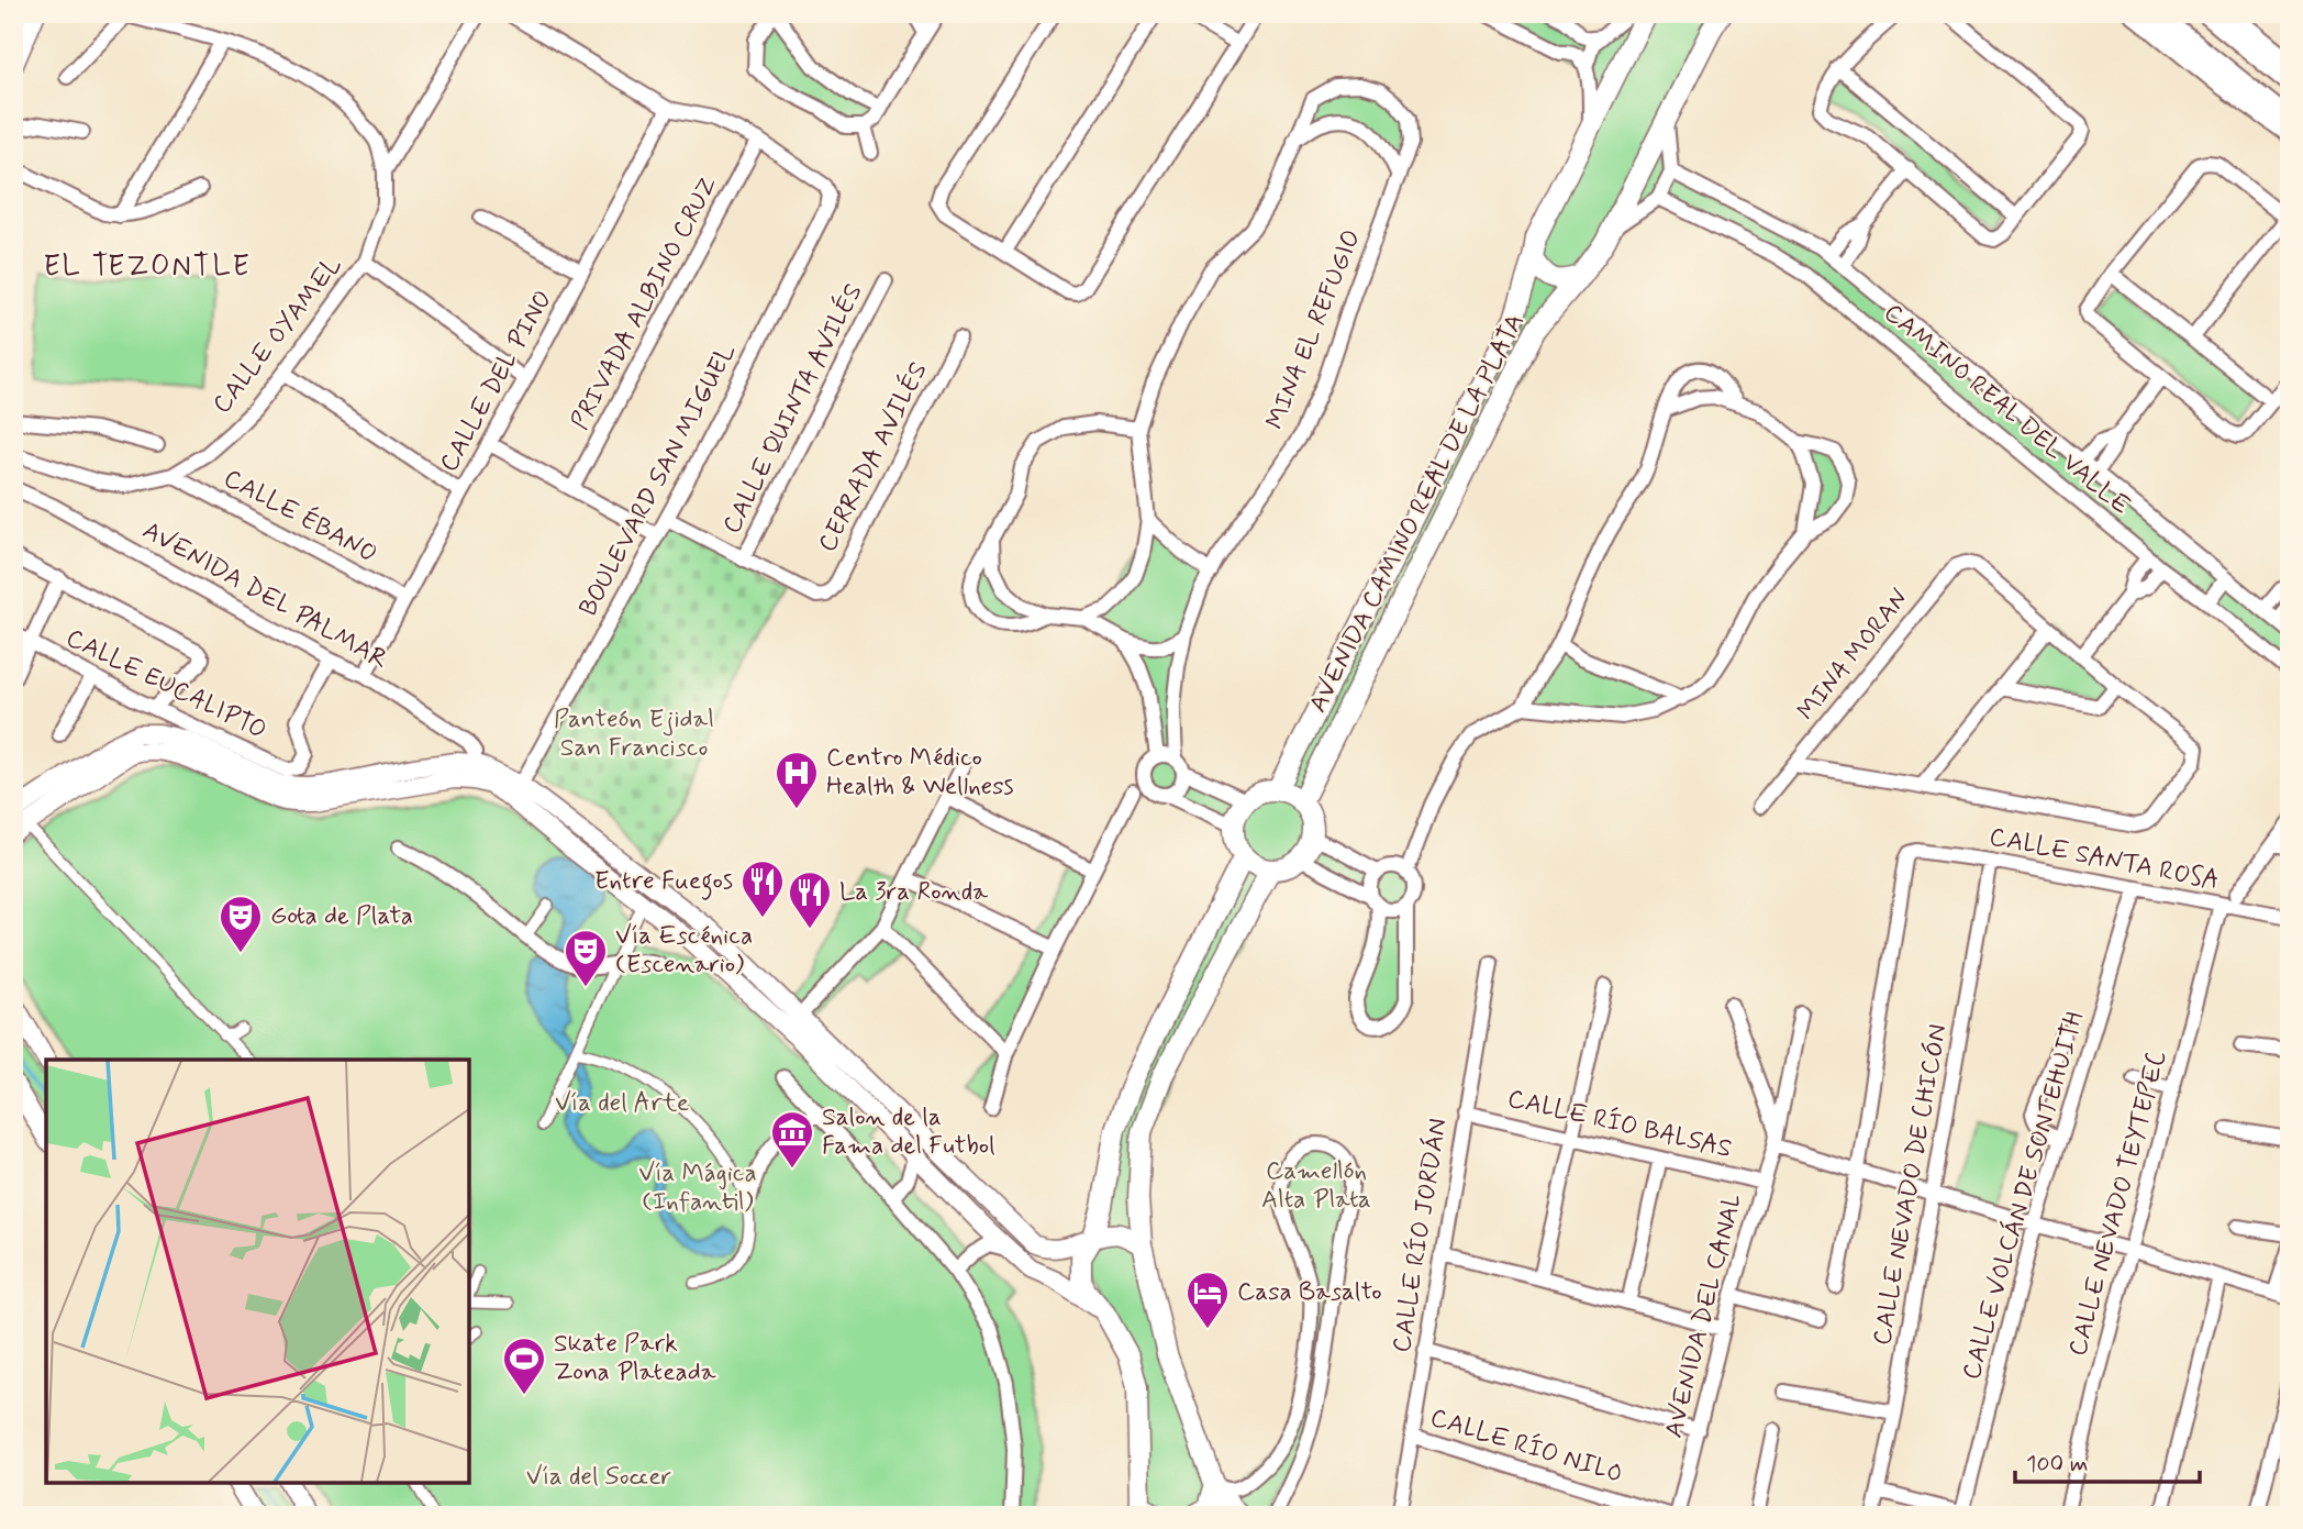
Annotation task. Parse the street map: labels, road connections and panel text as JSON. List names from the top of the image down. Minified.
{"streets":{"main road":["AVENIDA CAMINO REAL DE LA PLATA"],"street":["PRIVADA ALBINO CRUZ","MINA EL REFUGIO","CALLE OYAMEL","CALLE DEL PINO","CALLE QUINTA AVILÉS","CAMINO REAL DEL VALLE","CERRADA AVILÉS","BOULEVARD SAN MIGUEL","CALLE ÉBANO","AVENIDA DEL PALMAR","MINA MORAN","CALLE EUCALIPTO","CALLE SANTA ROSA","CALLE RÍO BALSAS","CALLE NEVADO DE CHICÓN","CALLE VOLCÁN DE SONTEHUITH","CALLE NEVADO TEYTEPEC","CALLE RÍO JORDÁN","AVENIDA DEL CANAL","CALLE RÍO NILO"]},"crossings":[["PRIVADA ALBINO CRUZ","BOULEVARD SAN MIGUEL"],["CALLE OYAMEL","CALLE ÉBANO"],["CALLE DEL PINO","CALLE ÉBANO"],["CALLE DEL PINO","AVENIDA DEL PALMAR"],["CALLE QUINTA AVILÉS","CERRADA AVILÉS"],["AVENIDA DEL PALMAR","CALLE EUCALIPTO"],["CALLE SANTA ROSA","CALLE NEVADO DE CHICÓN"],["CALLE SANTA ROSA","CALLE VOLCÁN DE SONTEHUITH"],["CALLE SANTA ROSA","CALLE NEVADO TEYTEPEC"],["CALLE RÍO BALSAS","CALLE RÍO JORDÁN"],["CALLE RÍO BALSAS","AVENIDA DEL CANAL"],["CALLE RÍO JORDÁN","CALLE RÍO NILO"],["AVENIDA DEL CANAL","CALLE RÍO NILO"]],"districts":["EL TEZONTLE"],"parks":["Panteón Ejidal San Francisco","Vía del Arte","Camellón Alta Plata","Vía Mágica (Infantil)","Vía del Soccer"],"places":{"hospital":["Centro Médico Health & Wellness"],"restaurant":["Entre Fuegos","La 3ra Ronda"],"theatre":["Gota de Plata","Vía Escénica (Escenario)"],"museum":["Salon de la Fama del Futbol"],"hotel":["Casa Basalto"],"sports":["Skate Park Zona Plateada"]},"scale_bar":"100 m"}
